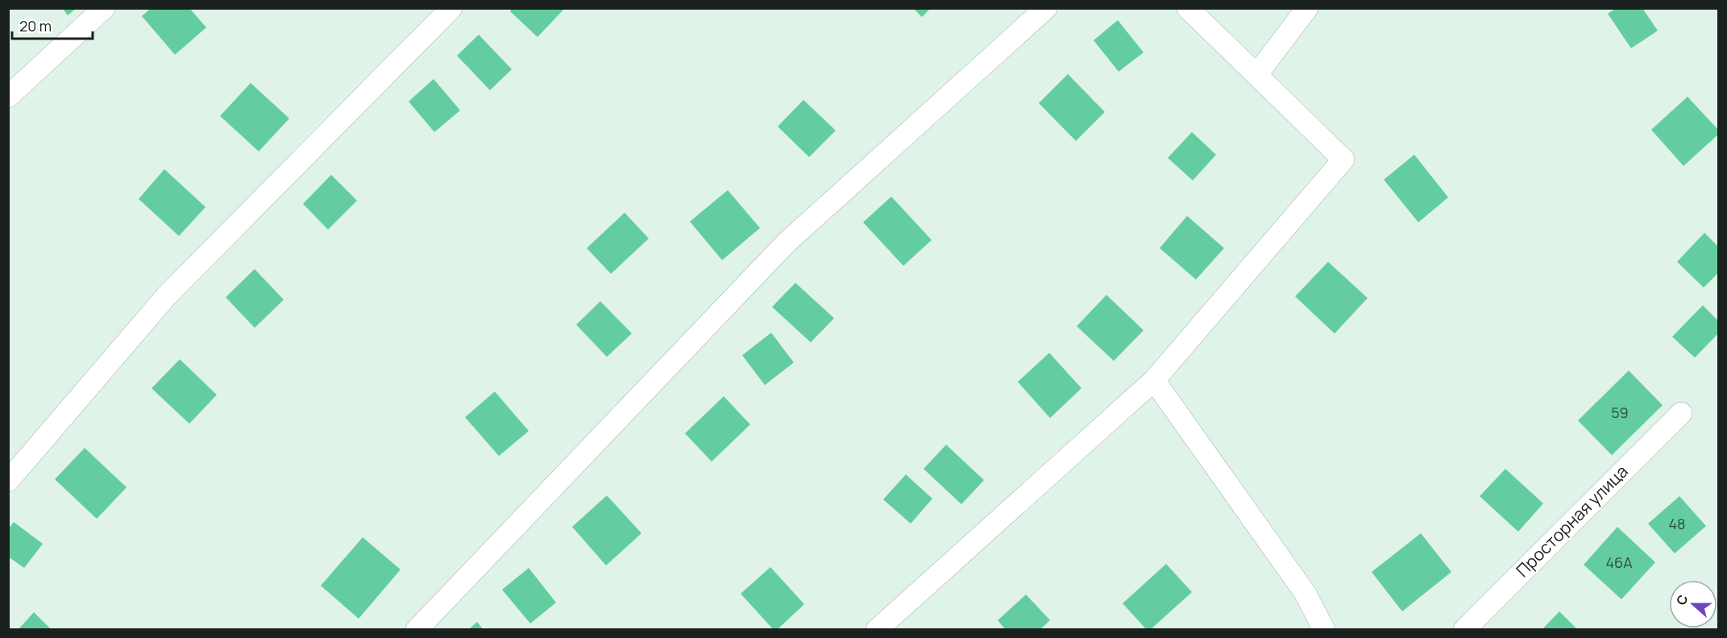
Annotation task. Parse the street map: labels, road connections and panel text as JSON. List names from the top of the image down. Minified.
{"streets":{"street":["Просторная улица"]},"house_numbers":["59","48","46А"],"scale_bar":"20 m","north":"left"}
